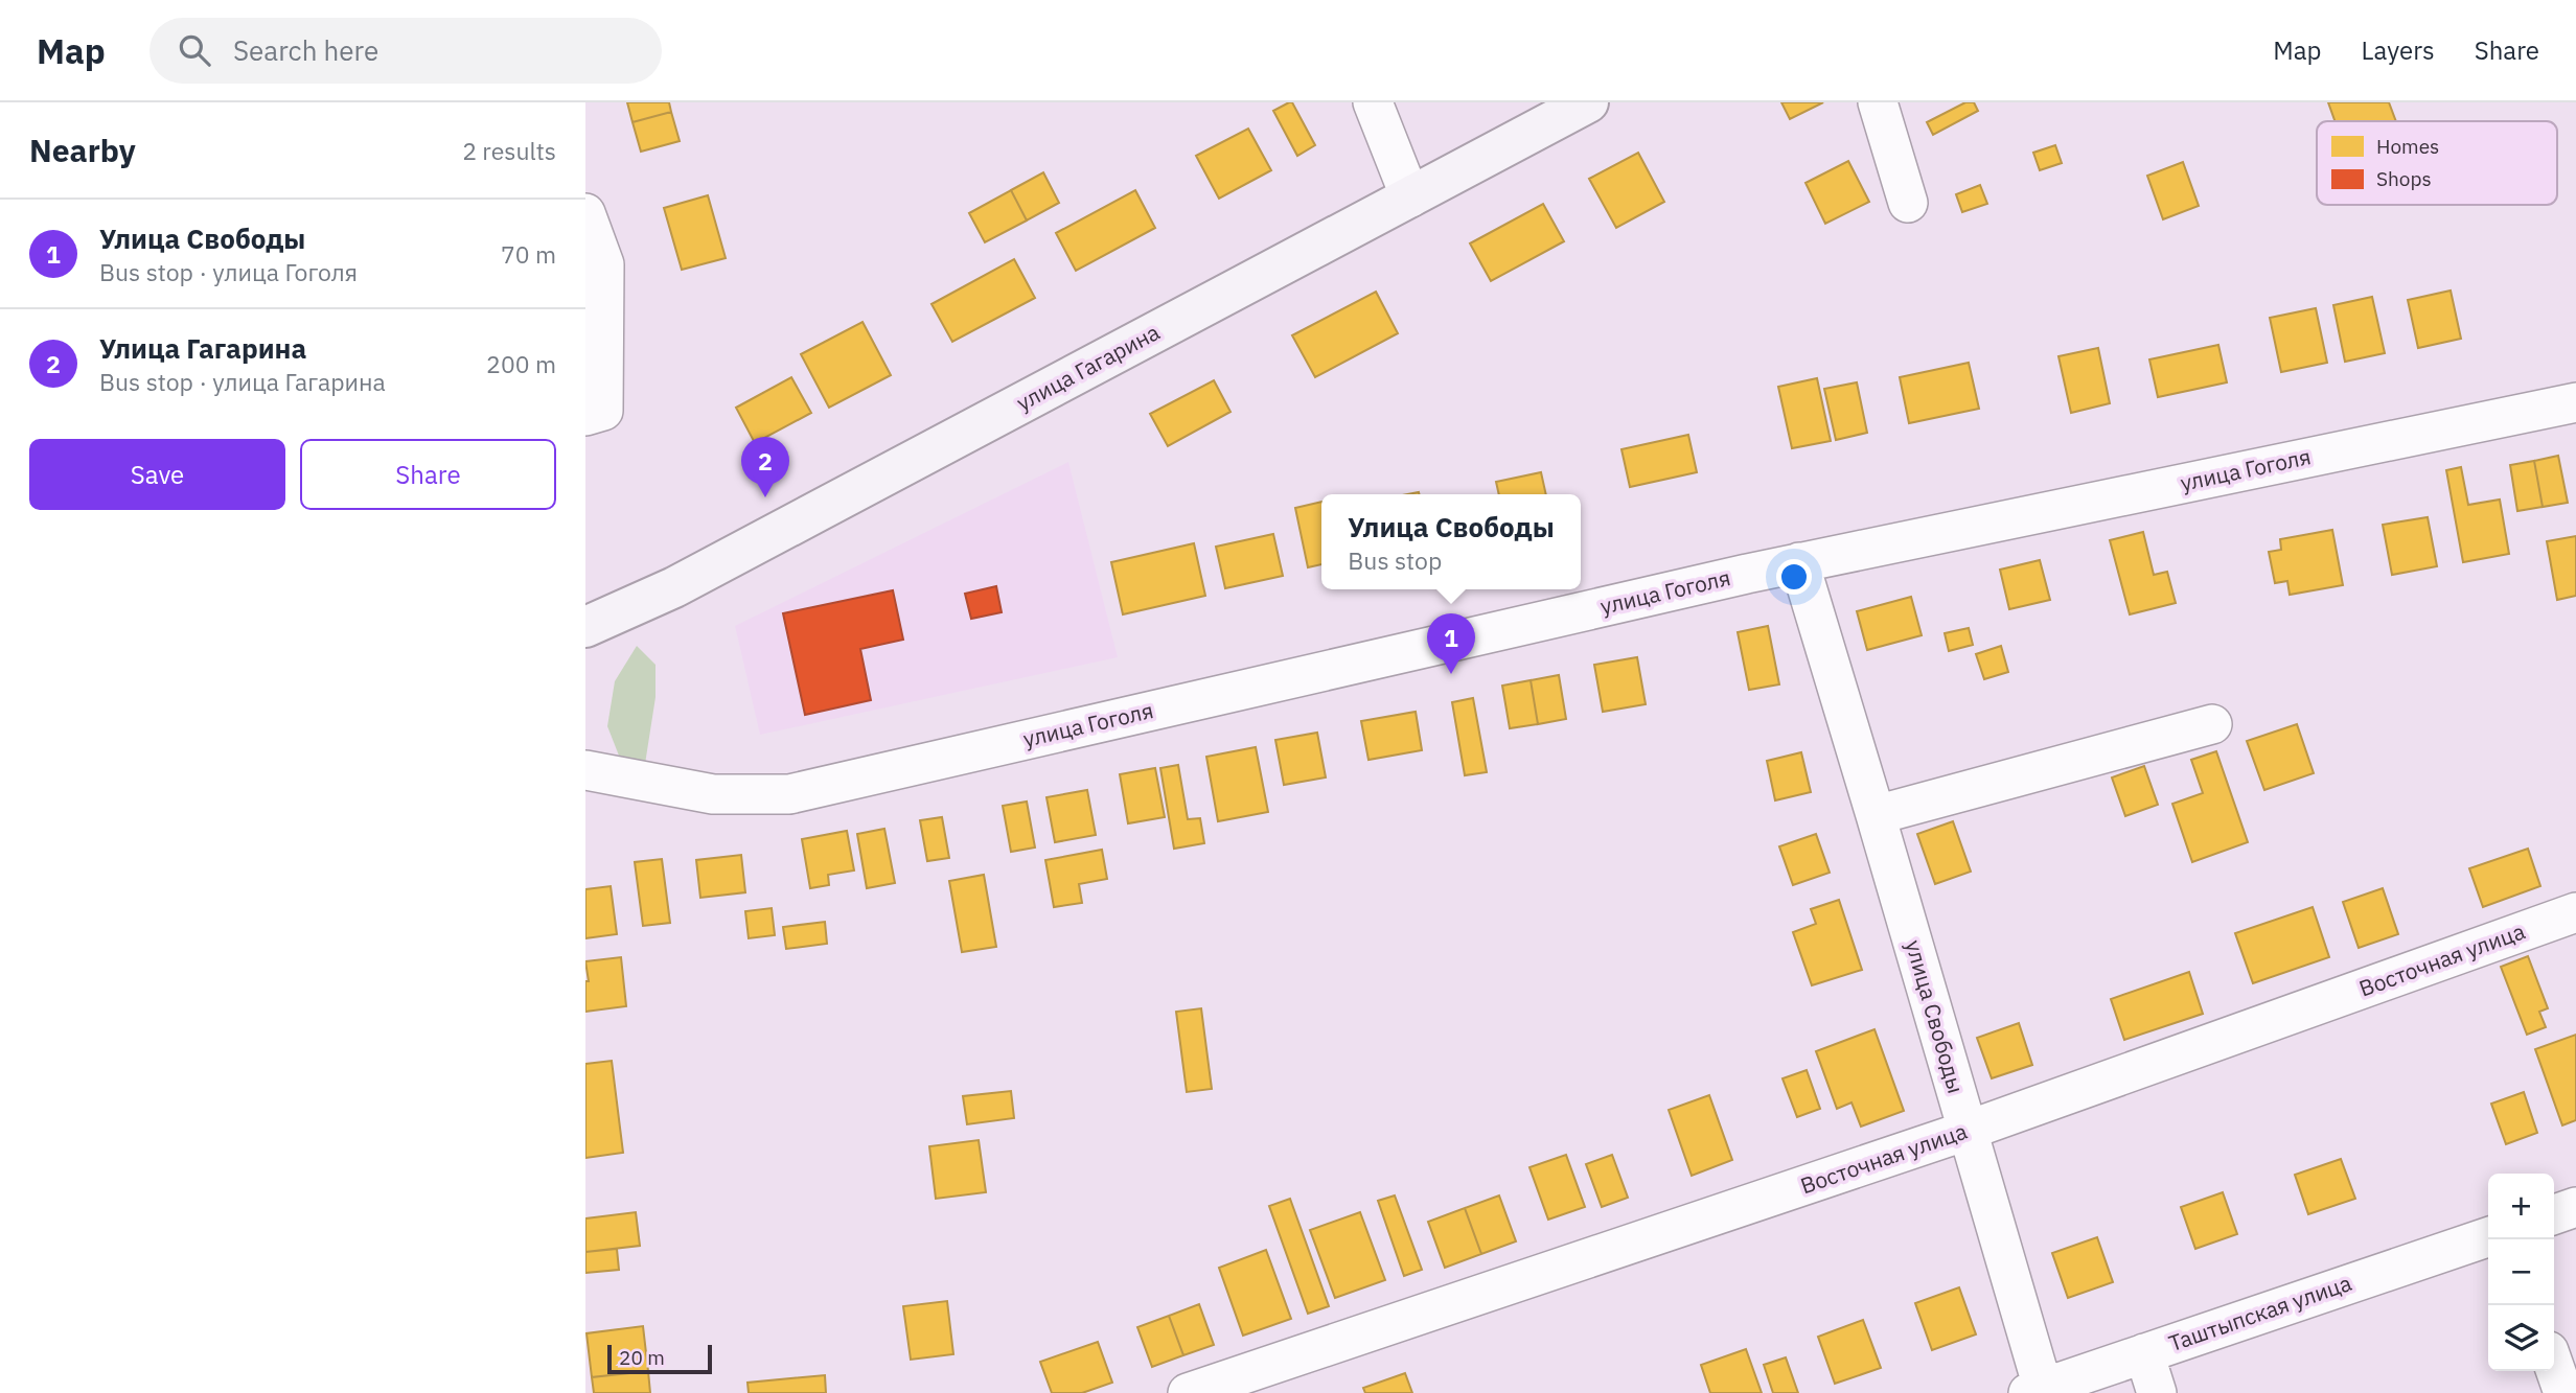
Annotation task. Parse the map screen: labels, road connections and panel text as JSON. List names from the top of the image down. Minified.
{"streets":{"street":["улица Гагарина","улица Гоголя","Восточная улица","улица Свободы","Таштыпская улица"]},"crossings":[["улица Гоголя","улица Свободы"],["Восточная улица","улица Свободы"],["улица Свободы","Таштыпская улица"]],"legend":["Homes","Shops"],"scale_bar":"20 m","page":{"header":"Map","search":"Search here","nav":["Map","Layers","Share"],"heading":["Nearby","2 results"],"list":[{"mark":"1","name":"Улица Свободы","note":"Bus stop · улица Гоголя","value":"70 m"},{"mark":"2","name":"Улица Гагарина","note":"Bus stop · улица Гагарина","value":"200 m"}],"buttons":["Save","Share"],"pins":["2","1"],"popup":["Улица Свободы","Bus stop"],"map_buttons":["+","−"],"scale":"20 m"}}
